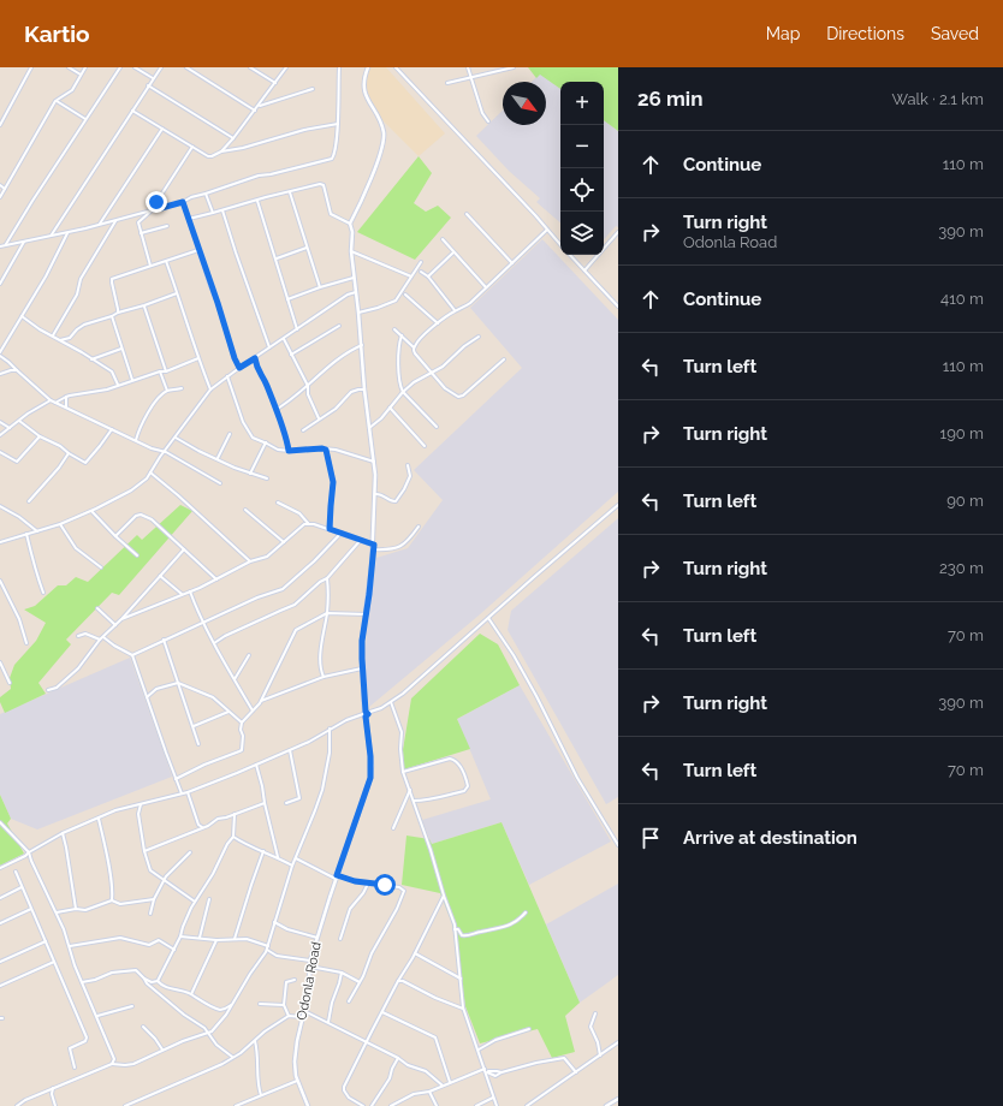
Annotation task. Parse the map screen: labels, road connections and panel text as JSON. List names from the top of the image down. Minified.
{"streets":{"street":["Odonla Road"]},"north":"bottom right","page":{"header":"Kartio","nav":["Map","Directions","Saved"],"heading":["26 min","Walk · 2.1 km"],"map_buttons":["+","−"],"list":[["Continue","110 m"],["Turn right","Odonla Road","390 m"],["Continue","410 m"],["Turn left","110 m"],["Turn right","190 m"],["Turn left","90 m"],["Turn right","230 m"],["Turn left","70 m"],["Turn right","390 m"],["Turn left","70 m"],"Arrive at destination"]}}
